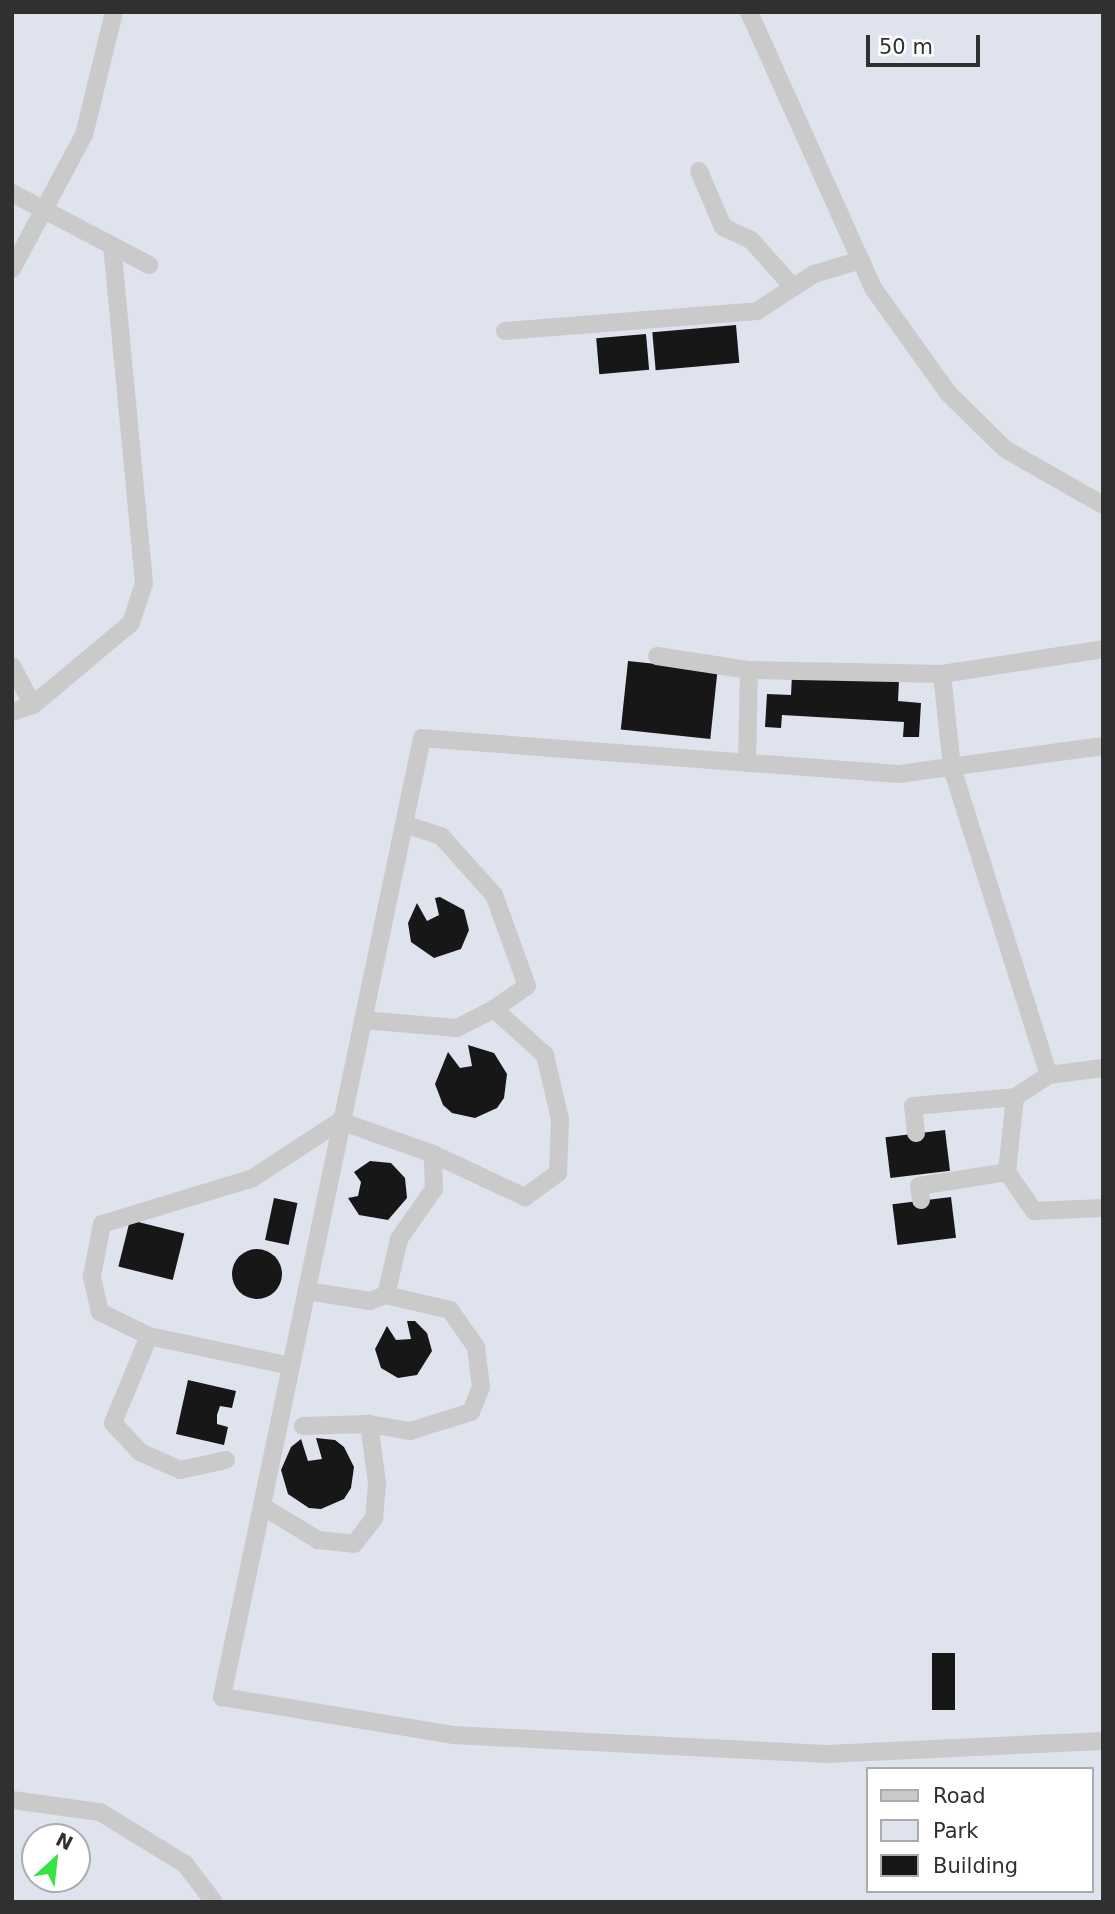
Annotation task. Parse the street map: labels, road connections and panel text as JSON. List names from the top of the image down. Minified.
{"legend":["Road","Park","Building"],"scale_bar":"50 m","north":"top right"}
